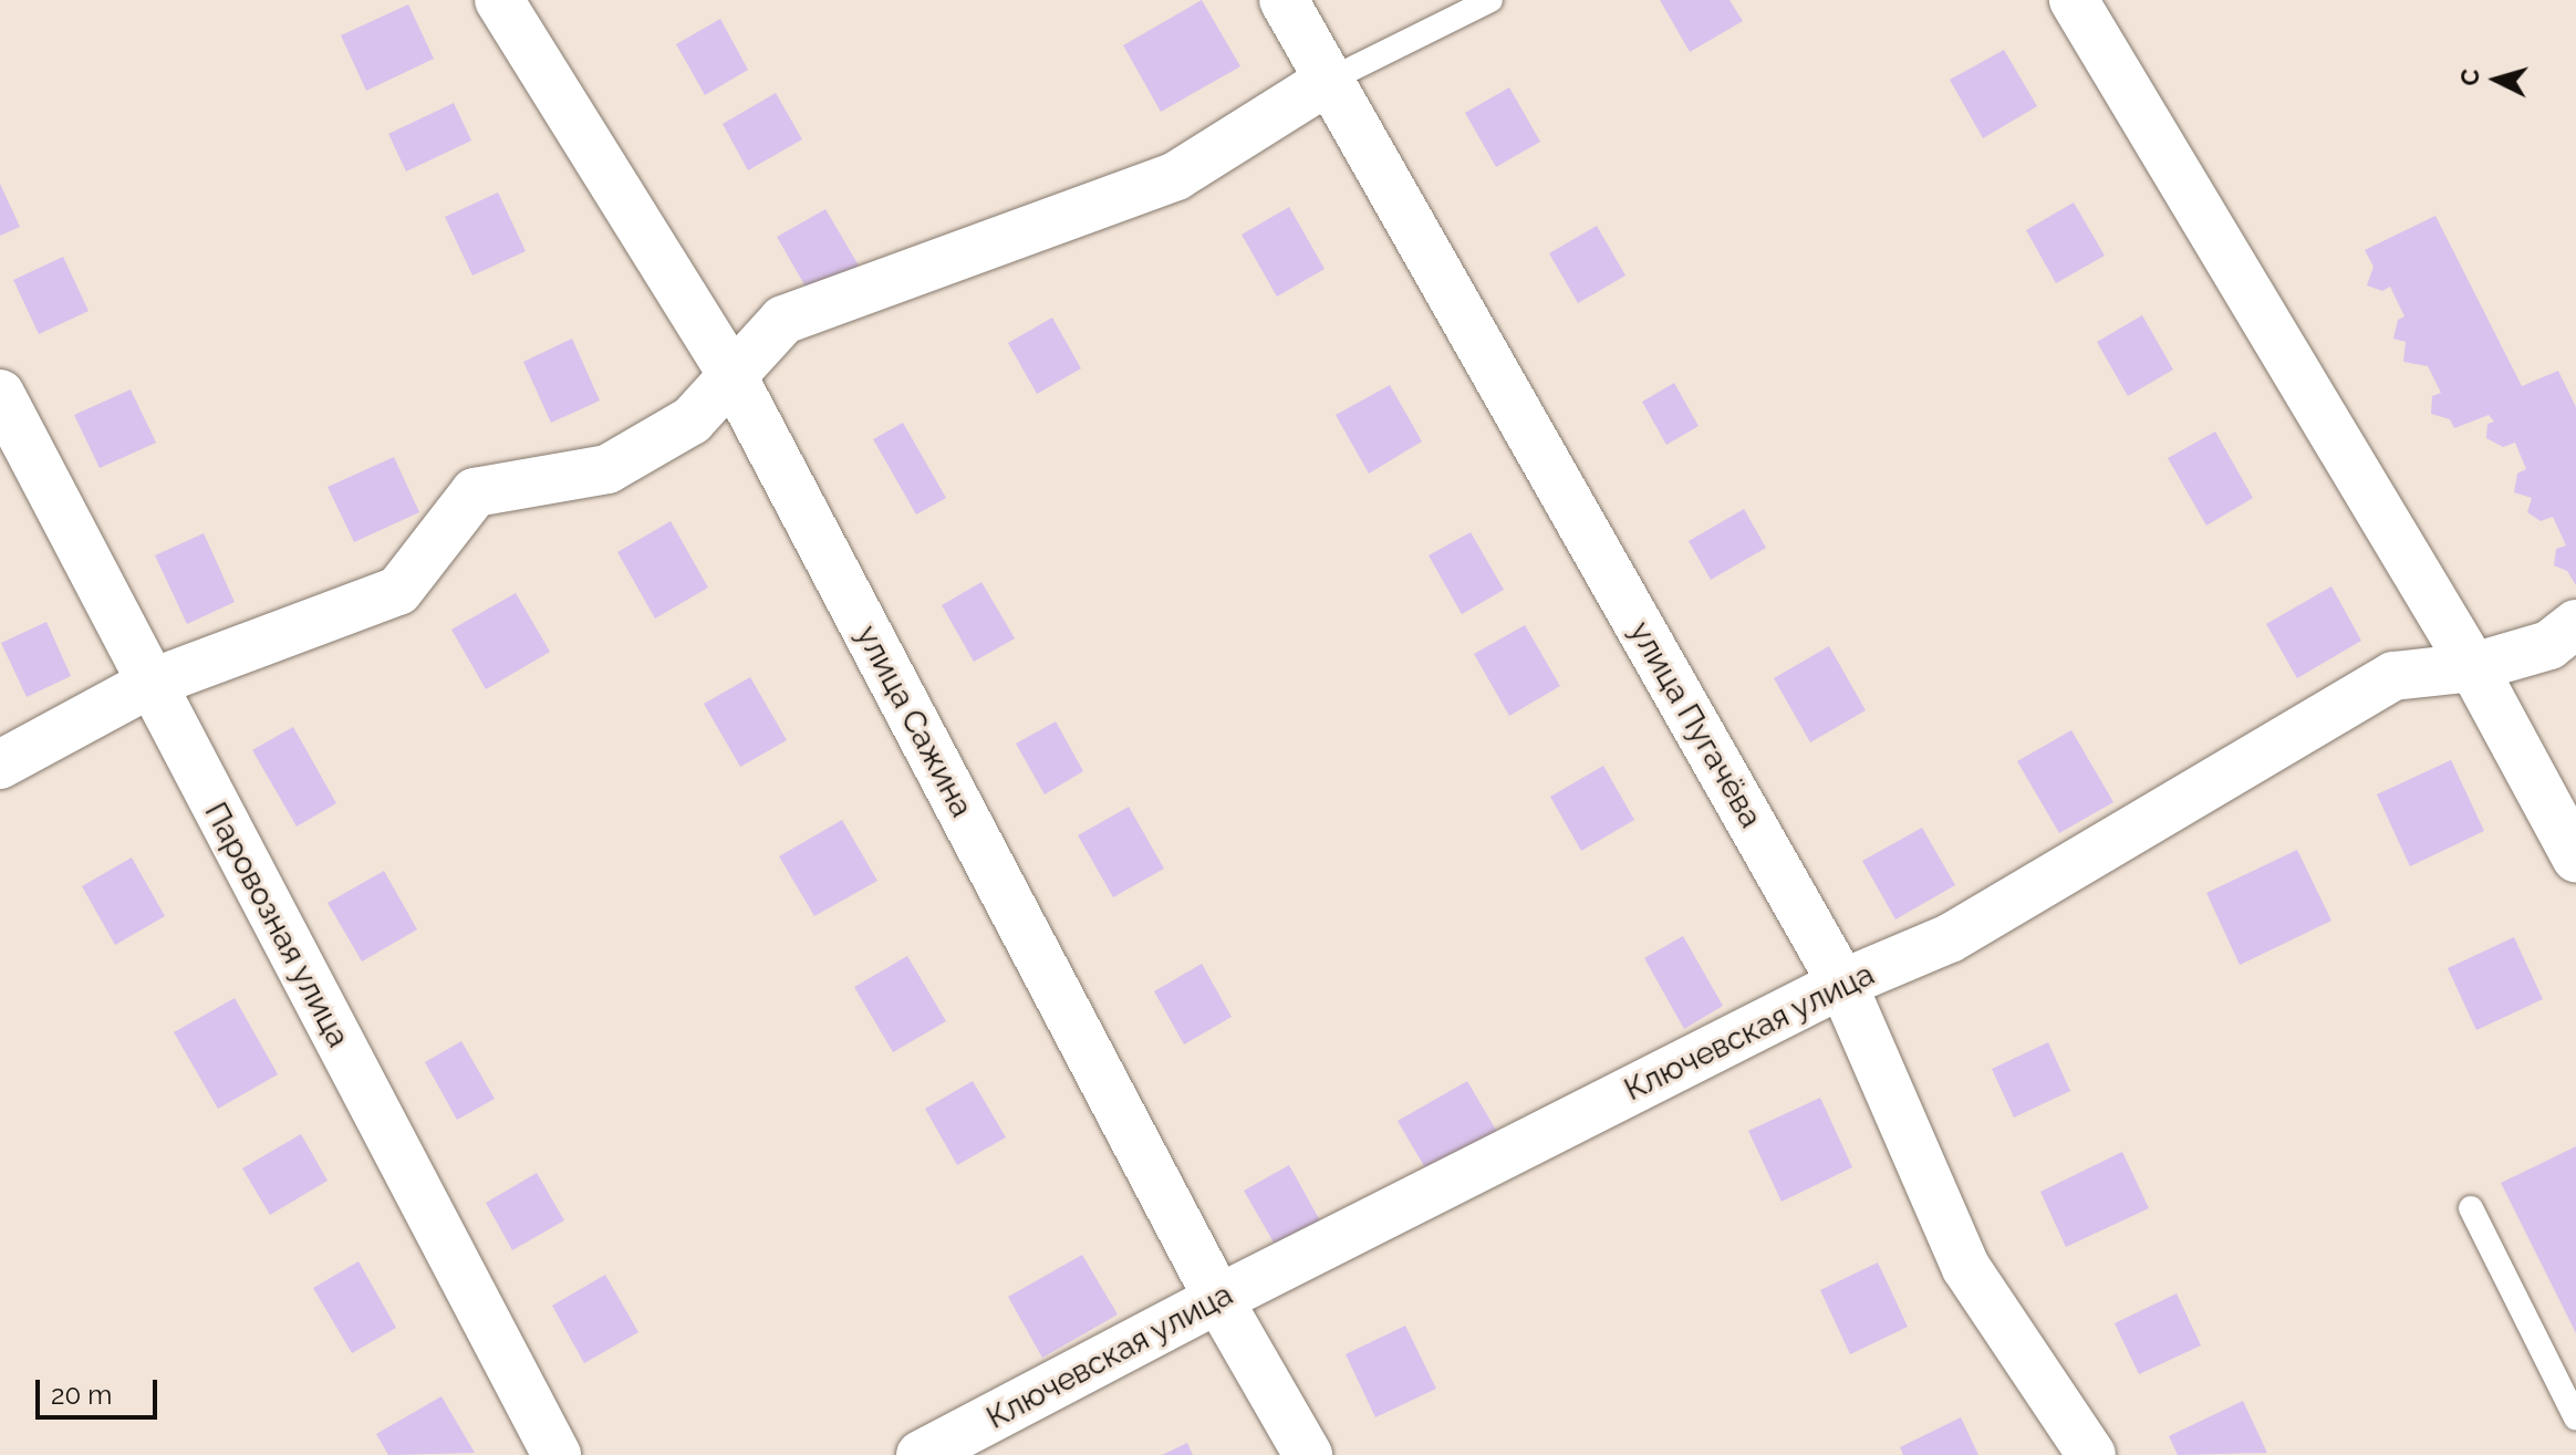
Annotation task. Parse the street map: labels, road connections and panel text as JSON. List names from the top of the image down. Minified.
{"streets":{"street":["улица Сажина","улица Пугачёва","Паровозная улица","Ключевская улица"]},"crossings":[["улица Сажина","Ключевская улица"],["улица Пугачёва","Ключевская улица"]],"scale_bar":"20 m","north":"left"}
